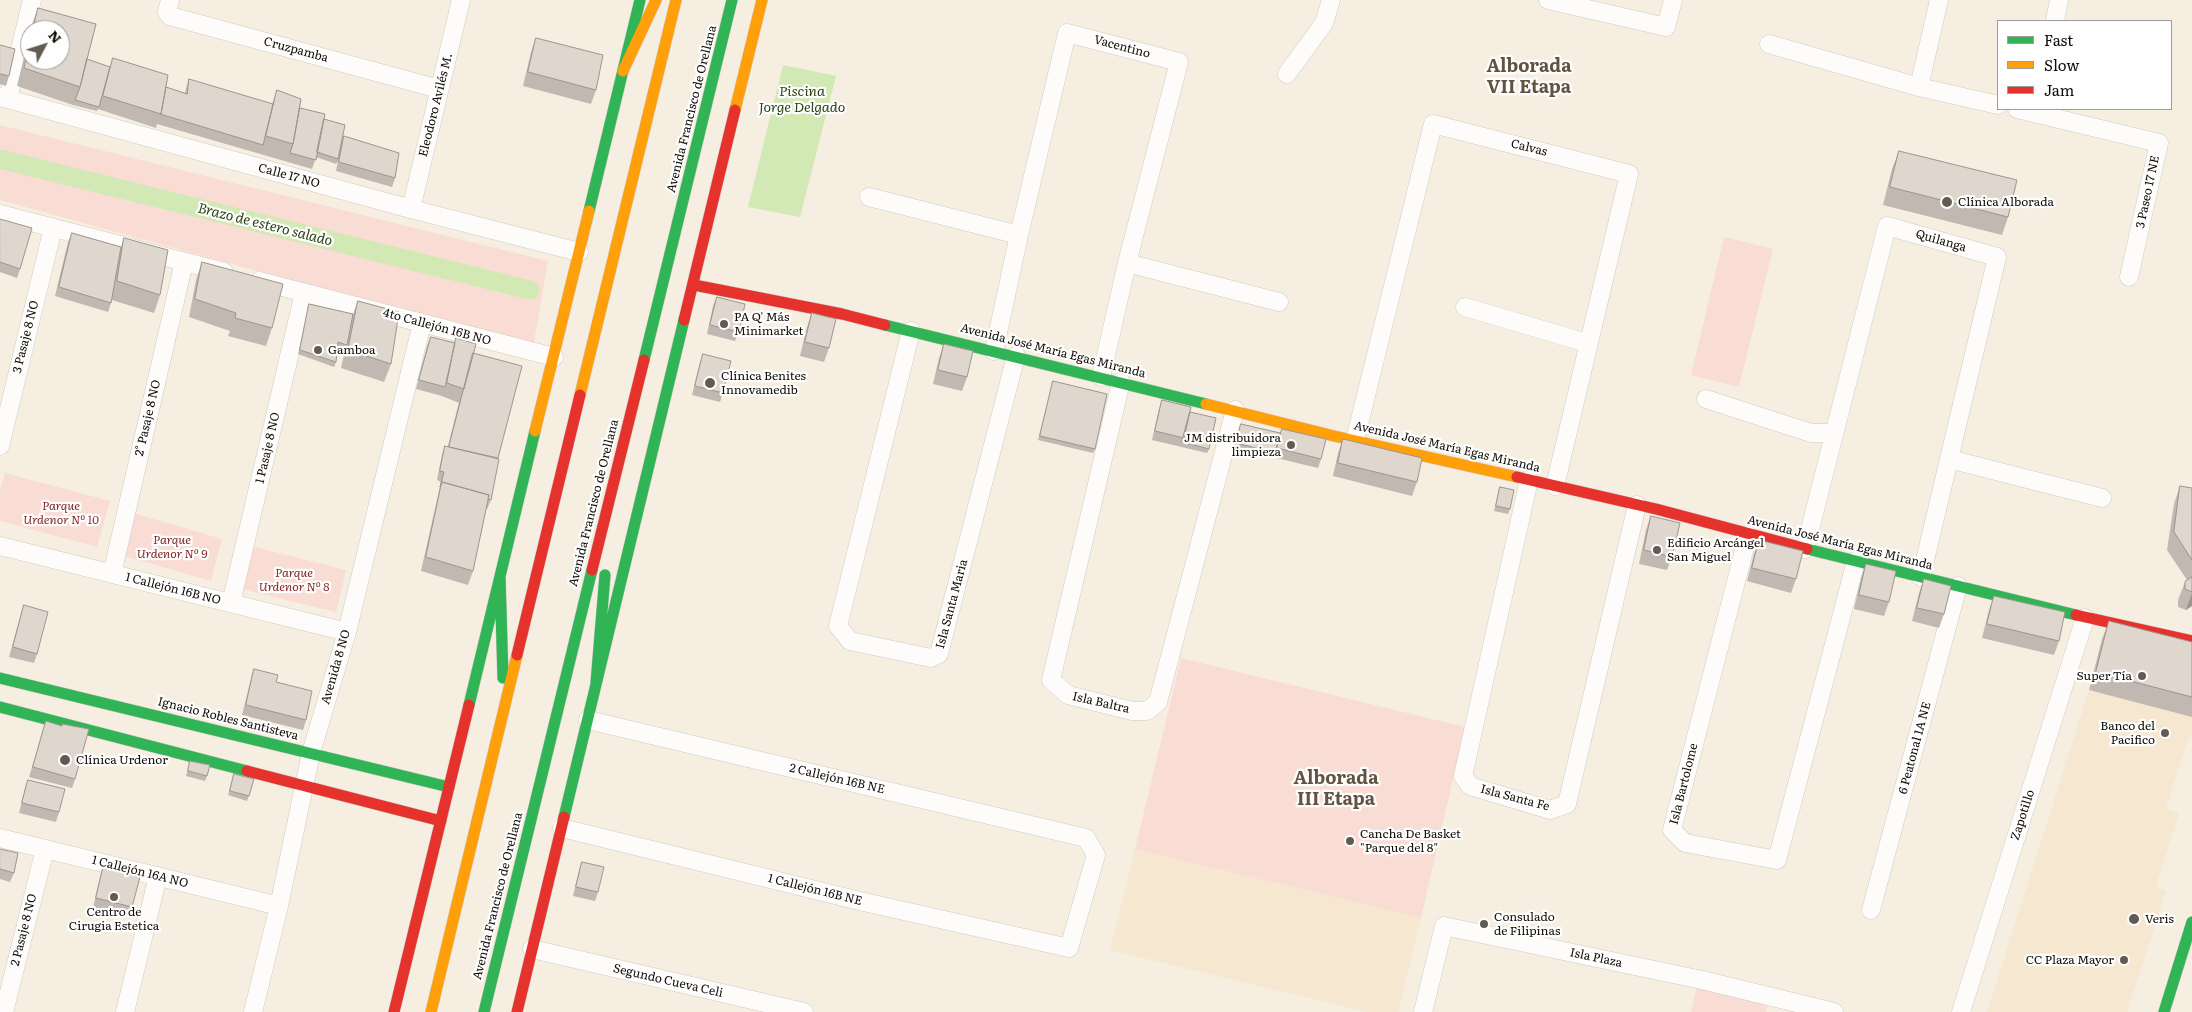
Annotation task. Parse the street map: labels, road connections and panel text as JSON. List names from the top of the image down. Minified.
{"streets":{"main road":["Avenida Francisco de Orellana","Avenida José María Egas Miranda","Ignacio Robles Santisteva"],"street":["Vacentino","Cruzpamba","Eleodoro Avilés M.","Calvas","Calle 17 NO","3 Paseo 17 NE","Quilanga","4to Callejón 16B NO","3 Pasaje 8 NO","2° Pasaje 8 NO","1 Pasaje 8 NO","1 Callejón 16B NO","Isla Santa Maria","Avenida 8 NO","Isla Baltra","6 Peatonal 1A NE","2 Callejón 16B NE","Isla Bartolome","Isla Santa Fe","Zapotillo","1 Callejón 16A NO","1 Callejón 16B NE","2 Pasaje 8 NO","Isla Plaza","Segundo Cueva Celi"]},"crossings":[["Vacentino","Avenida José María Egas Miranda"],["Cruzpamba","Eleodoro Avilés M."],["Eleodoro Avilés M.","Calle 17 NO"],["Calvas","Avenida José María Egas Miranda"],["Quilanga","Avenida José María Egas Miranda"],["4to Callejón 16B NO","3 Pasaje 8 NO"],["4to Callejón 16B NO","2° Pasaje 8 NO"],["4to Callejón 16B NO","1 Pasaje 8 NO"],["4to Callejón 16B NO","Avenida 8 NO"],["Avenida José María Egas Miranda","Isla Santa Maria"],["Avenida José María Egas Miranda","Isla Baltra"],["Avenida José María Egas Miranda","6 Peatonal 1A NE"],["Avenida José María Egas Miranda","Isla Bartolome"],["Avenida José María Egas Miranda","Isla Santa Fe"],["Avenida José María Egas Miranda","Zapotillo"],["2° Pasaje 8 NO","1 Callejón 16B NO"],["1 Pasaje 8 NO","1 Callejón 16B NO"],["1 Callejón 16B NO","Avenida 8 NO"],["Avenida 8 NO","Ignacio Robles Santisteva"],["Avenida 8 NO","1 Callejón 16A NO"],["2 Callejón 16B NE","1 Callejón 16B NE"],["1 Callejón 16A NO","2 Pasaje 8 NO"]],"districts":["Alborada VII Etapa","Alborada III Etapa"],"water":["Piscina Jorge Delgado","Brazo de estero salado"],"parks":["Parque Urdenor Nº 10","Parque Urdenor Nº 9","Parque Urdenor Nº 8"],"places":["Clínica Alborada","PA Q' Más Minimarket","Gamboa","Clínica Benites Innovamedib","JM distribuidora limpieza","Edificio Arcángel San Miguel","Super Tía","Banco del Pacifico","Clínica Urdenor","Cancha De Basket \"Parque del 8\"","Centro de Cirugia Estetica","Veris","Consulado de Filipinas","CC Plaza Mayor"],"legend":["Fast","Slow","Jam"],"north":"top right"}
